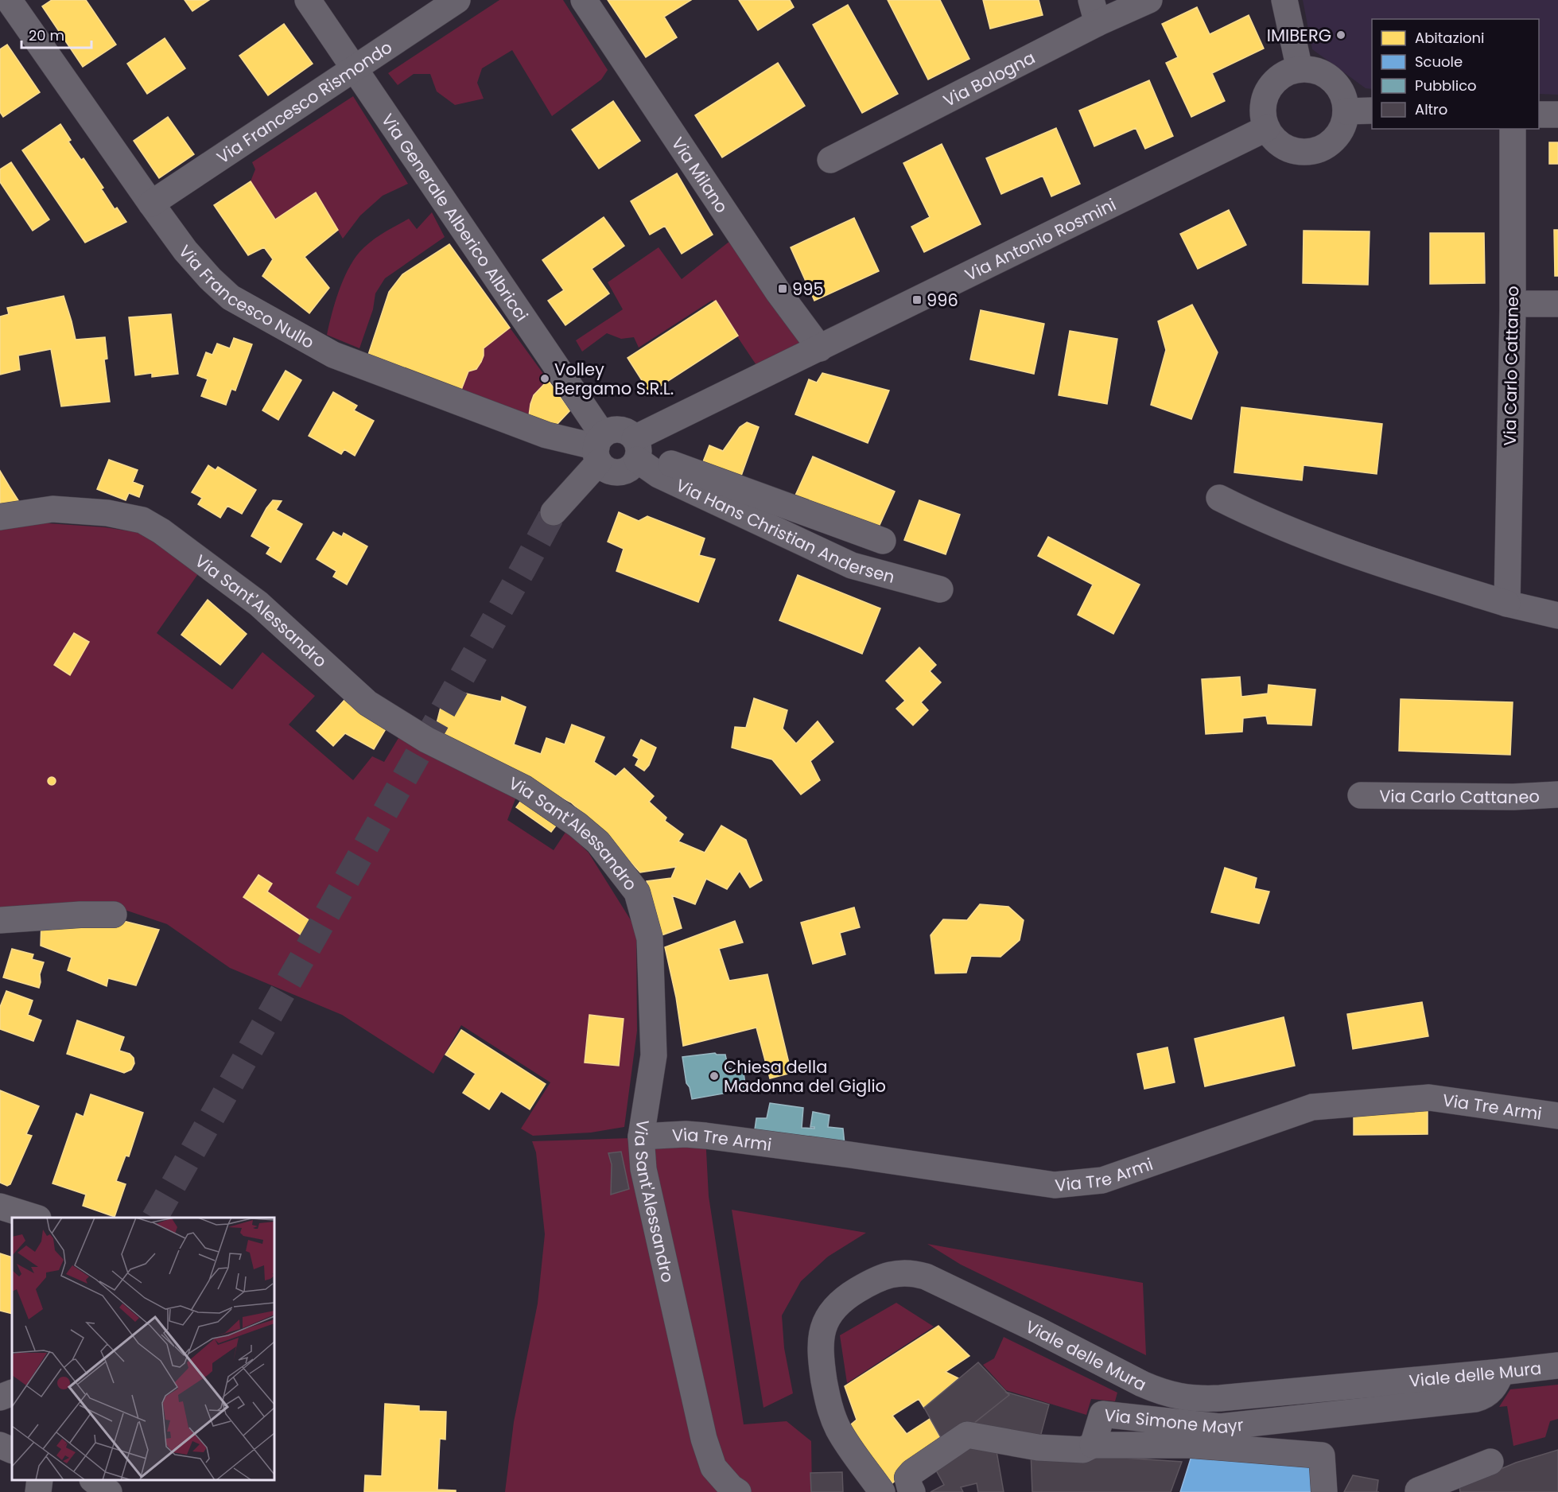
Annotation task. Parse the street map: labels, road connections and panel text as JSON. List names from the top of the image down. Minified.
{"streets":{"street":["Via Bologna","Via Francesco Rismondo","Via Milano","Via Generale Alberico Albricci","Via Antonio Rosmini","Via Francesco Nullo","Via Carlo Cattaneo","Via Hans Christian Andersen","Via Sant'Alessandro","Via Tre Armi","Viale delle Mura","Via Simone Mayr"]},"crossings":[["Via Francesco Rismondo","Via Generale Alberico Albricci"],["Via Francesco Rismondo","Via Francesco Nullo"],["Via Milano","Via Antonio Rosmini"],["Via Generale Alberico Albricci","Via Antonio Rosmini"],["Via Generale Alberico Albricci","Via Francesco Nullo"],["Via Generale Alberico Albricci","Via Hans Christian Andersen"],["Via Antonio Rosmini","Via Francesco Nullo"],["Via Antonio Rosmini","Via Hans Christian Andersen"],["Via Francesco Nullo","Via Hans Christian Andersen"],["Via Sant'Alessandro","Via Tre Armi"],["Viale delle Mura","Via Simone Mayr"]],"places":{"other":["IMIBERG","Volley Bergamo S.R.L.","Chiesa della Madonna del Giglio"],"transit":["995","996"]},"legend":["Abitazioni","Scuole","Pubblico","Altro"],"scale_bar":"20 m"}
